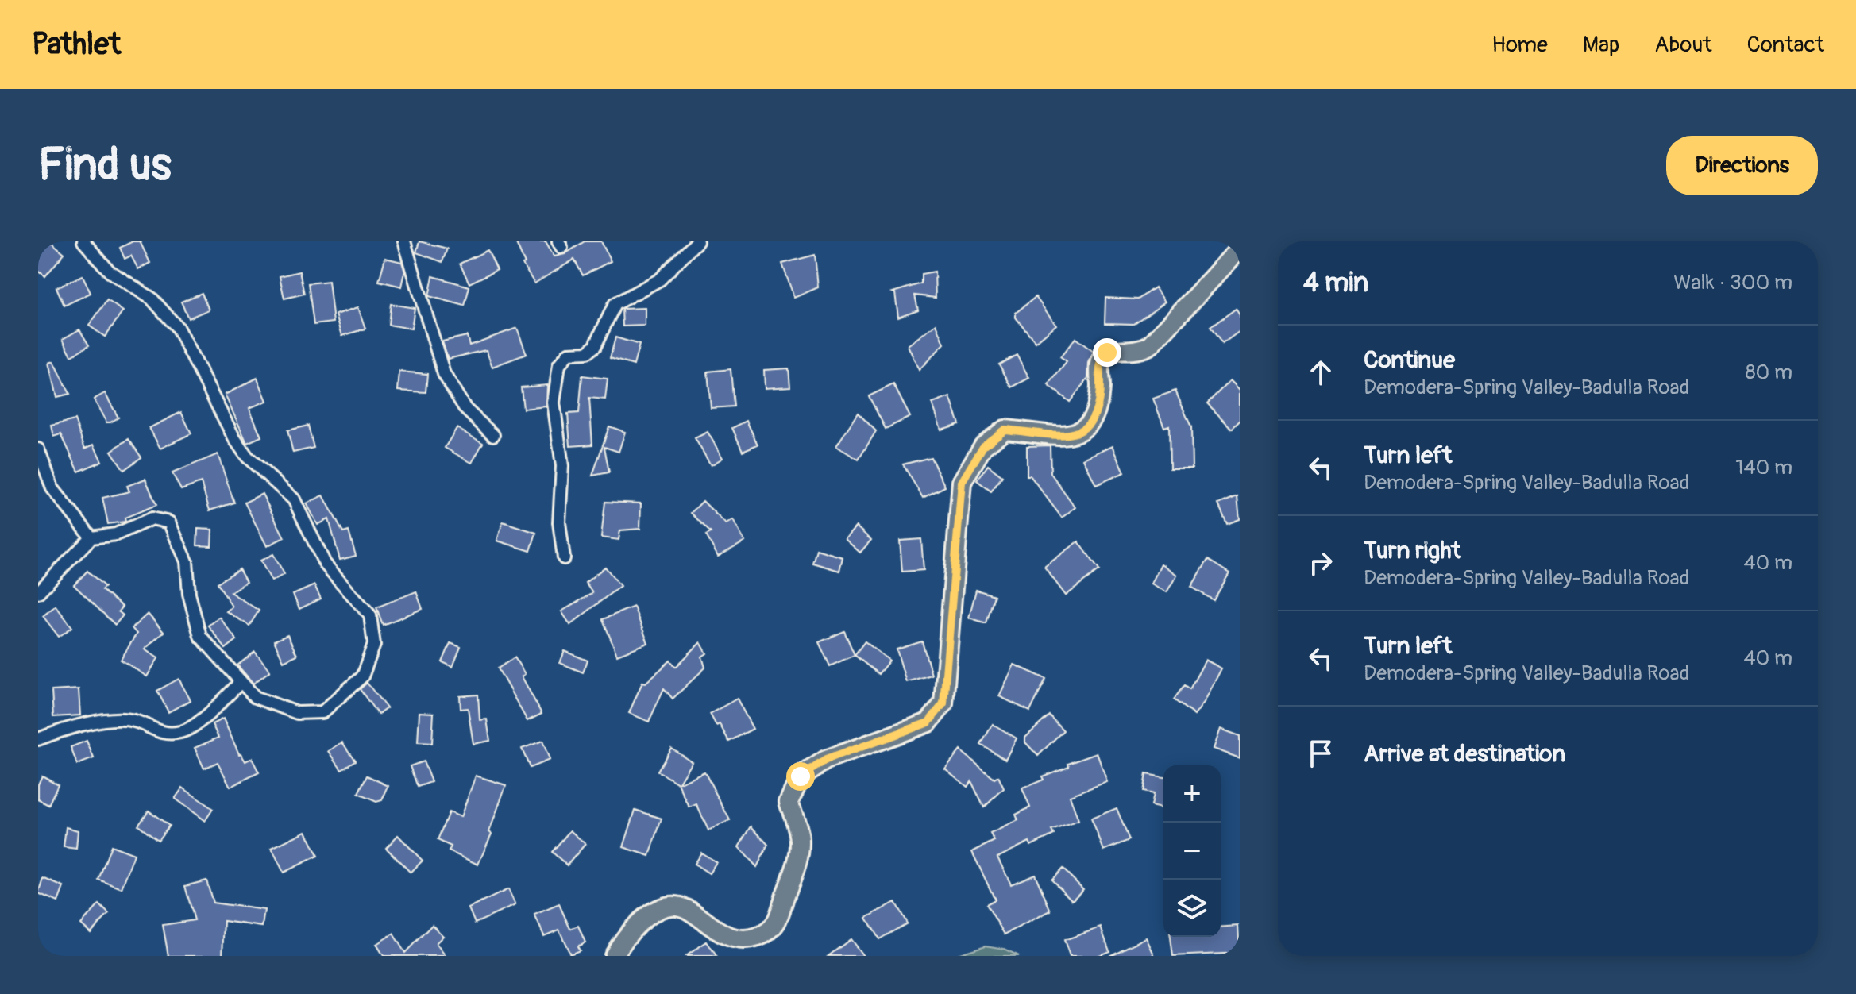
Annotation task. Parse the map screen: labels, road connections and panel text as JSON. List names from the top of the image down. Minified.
{"page":{"header":"Pathlet","nav":["Home","Map","About","Contact"],"buttons":"Directions","title":"Find us","heading":["4 min","Walk · 300 m"],"list":[["Continue","Demodera-Spring Valley-Badulla Road","80 m"],["Turn left","Demodera-Spring Valley-Badulla Road","140 m"],["Turn right","Demodera-Spring Valley-Badulla Road","40 m"],["Turn left","Demodera-Spring Valley-Badulla Road","40 m"],"Arrive at destination"],"map_buttons":["+","−"]}}
